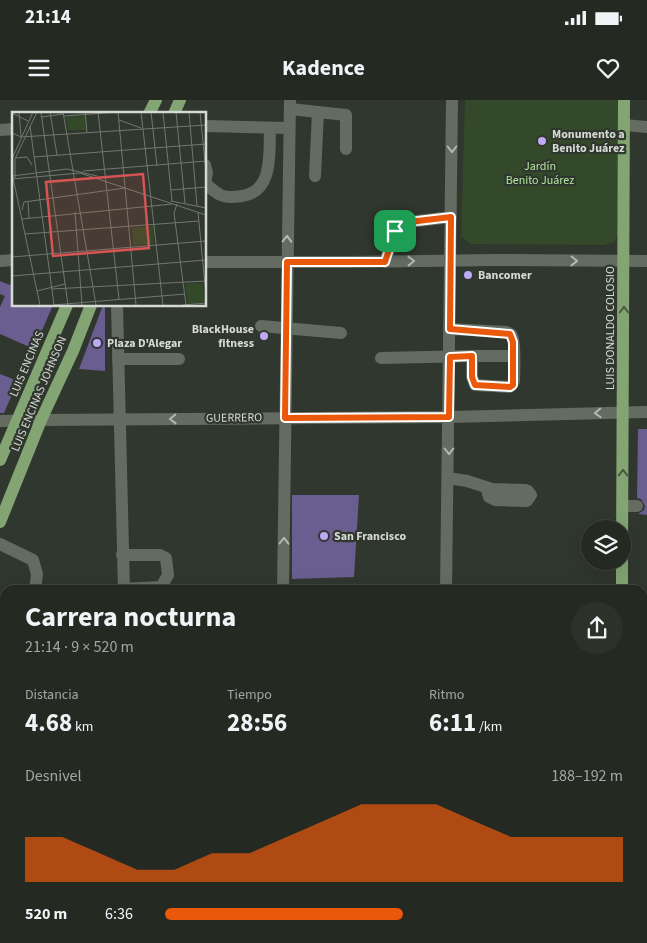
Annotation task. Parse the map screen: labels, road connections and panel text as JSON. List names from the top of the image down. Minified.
{"streets":{"main road":["LUIS DONALDO COLOSIO","LUIS ENCINAS","LUIS ENCINAS JOHNSON"],"street":["GUERRERO"]},"crossings":[["LUIS DONALDO COLOSIO","GUERRERO"],["LUIS ENCINAS","GUERRERO"],["LUIS ENCINAS JOHNSON","GUERRERO"]],"one_way":["LUIS DONALDO COLOSIO"],"parks":["Jardín Benito Juárez"],"places":["Monumento a Benito Juárez","Bancomer","BlackHouse fitness","Plaza D'Alegar","San Francisco"],"page":{"status":"21:14","header":"Kadence","heading":["Carrera nocturna","21:14 · 9 × 520 m"],"stats":[["Distancia","4.68 km"],["Tiempo","28:56"],["Ritmo","6:11 /km"]],"chart":["Desnivel","188–192 m"],"list":[{"name":"520 m","note":"6:36"}]}}
